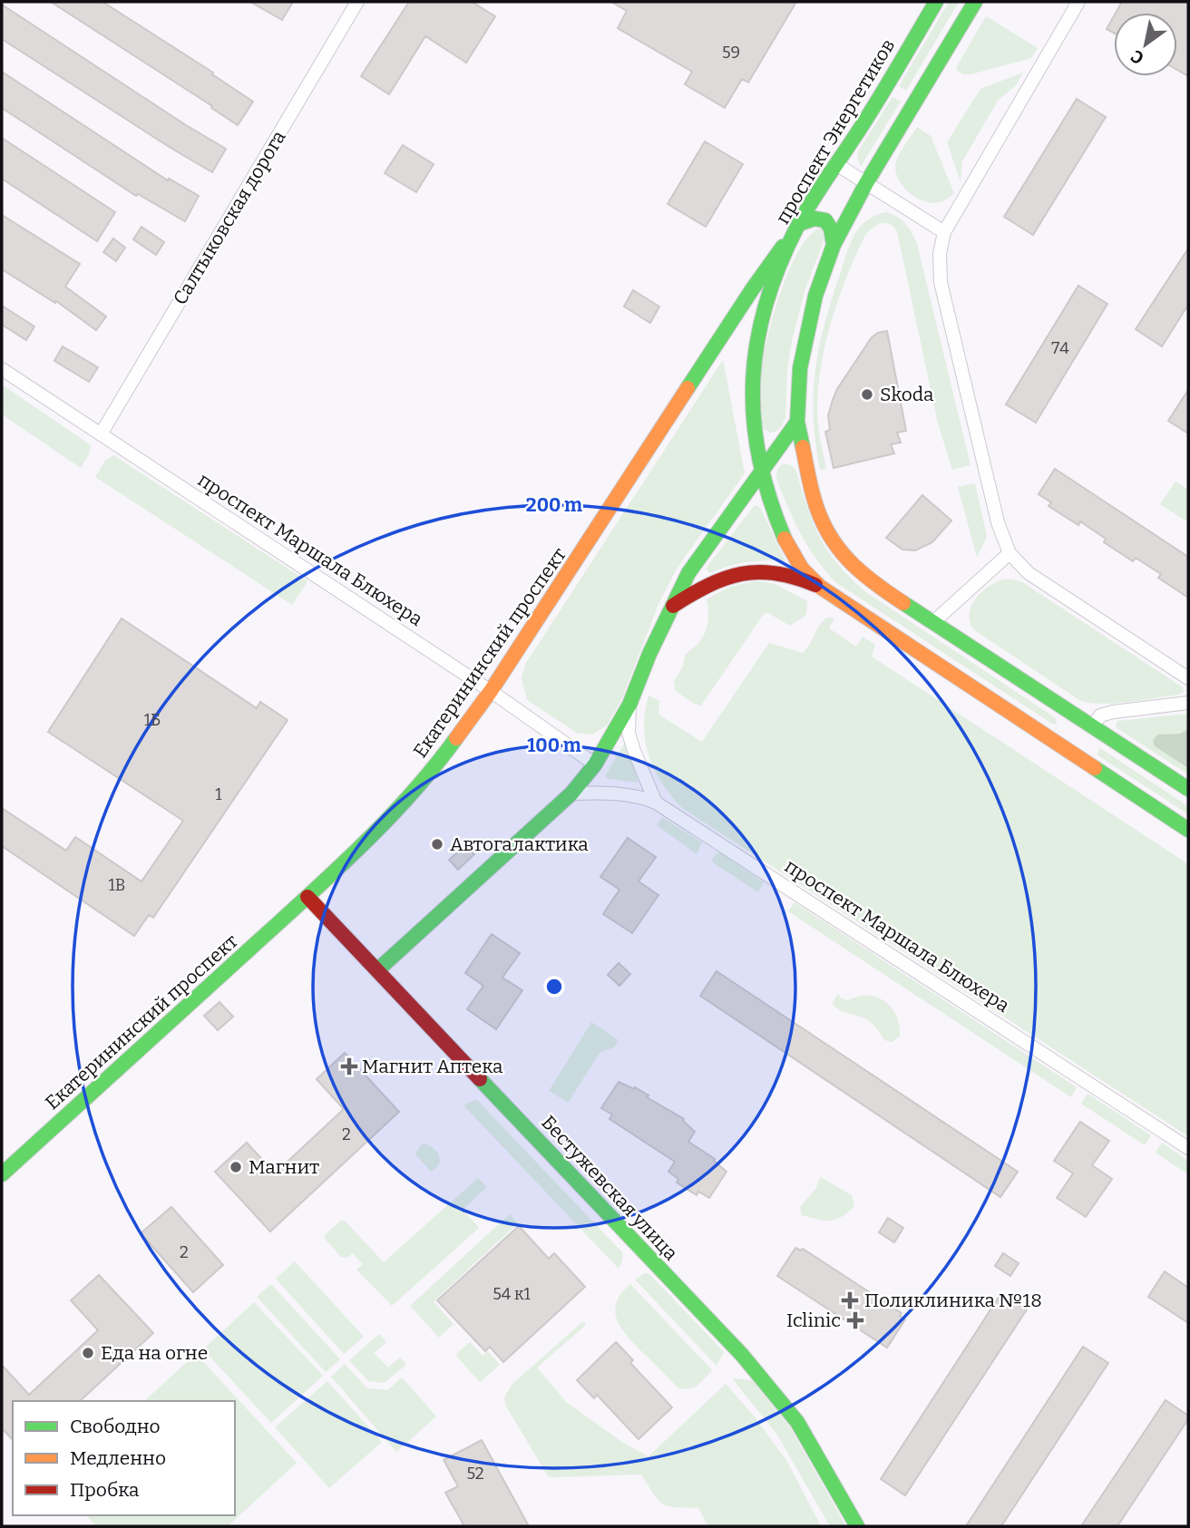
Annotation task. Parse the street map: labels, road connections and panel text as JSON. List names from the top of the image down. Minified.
{"streets":{"street":["проспект Энергетиков","Салтыковская дорога","проспект Маршала Блюхера","Екатерининский проспект","Бестужевская улица"]},"crossings":[["проспект Энергетиков","Екатерининский проспект"],["Салтыковская дорога","проспект Маршала Блюхера"],["проспект Маршала Блюхера","Екатерининский проспект"],["Екатерининский проспект","Бестужевская улица"]],"places":{"other":["Skoda","Автогалактика","Магнит","Еда на огне"],"health":["Магнит Аптека","Поликлиника №18","Iclinic"]},"house_numbers":["59","74","1Б","1","1В","2","2","54 к1","52"],"legend":["Свободно","Медленно","Пробка"],"north":"bottom left","rings":["200 m","100 m"]}
